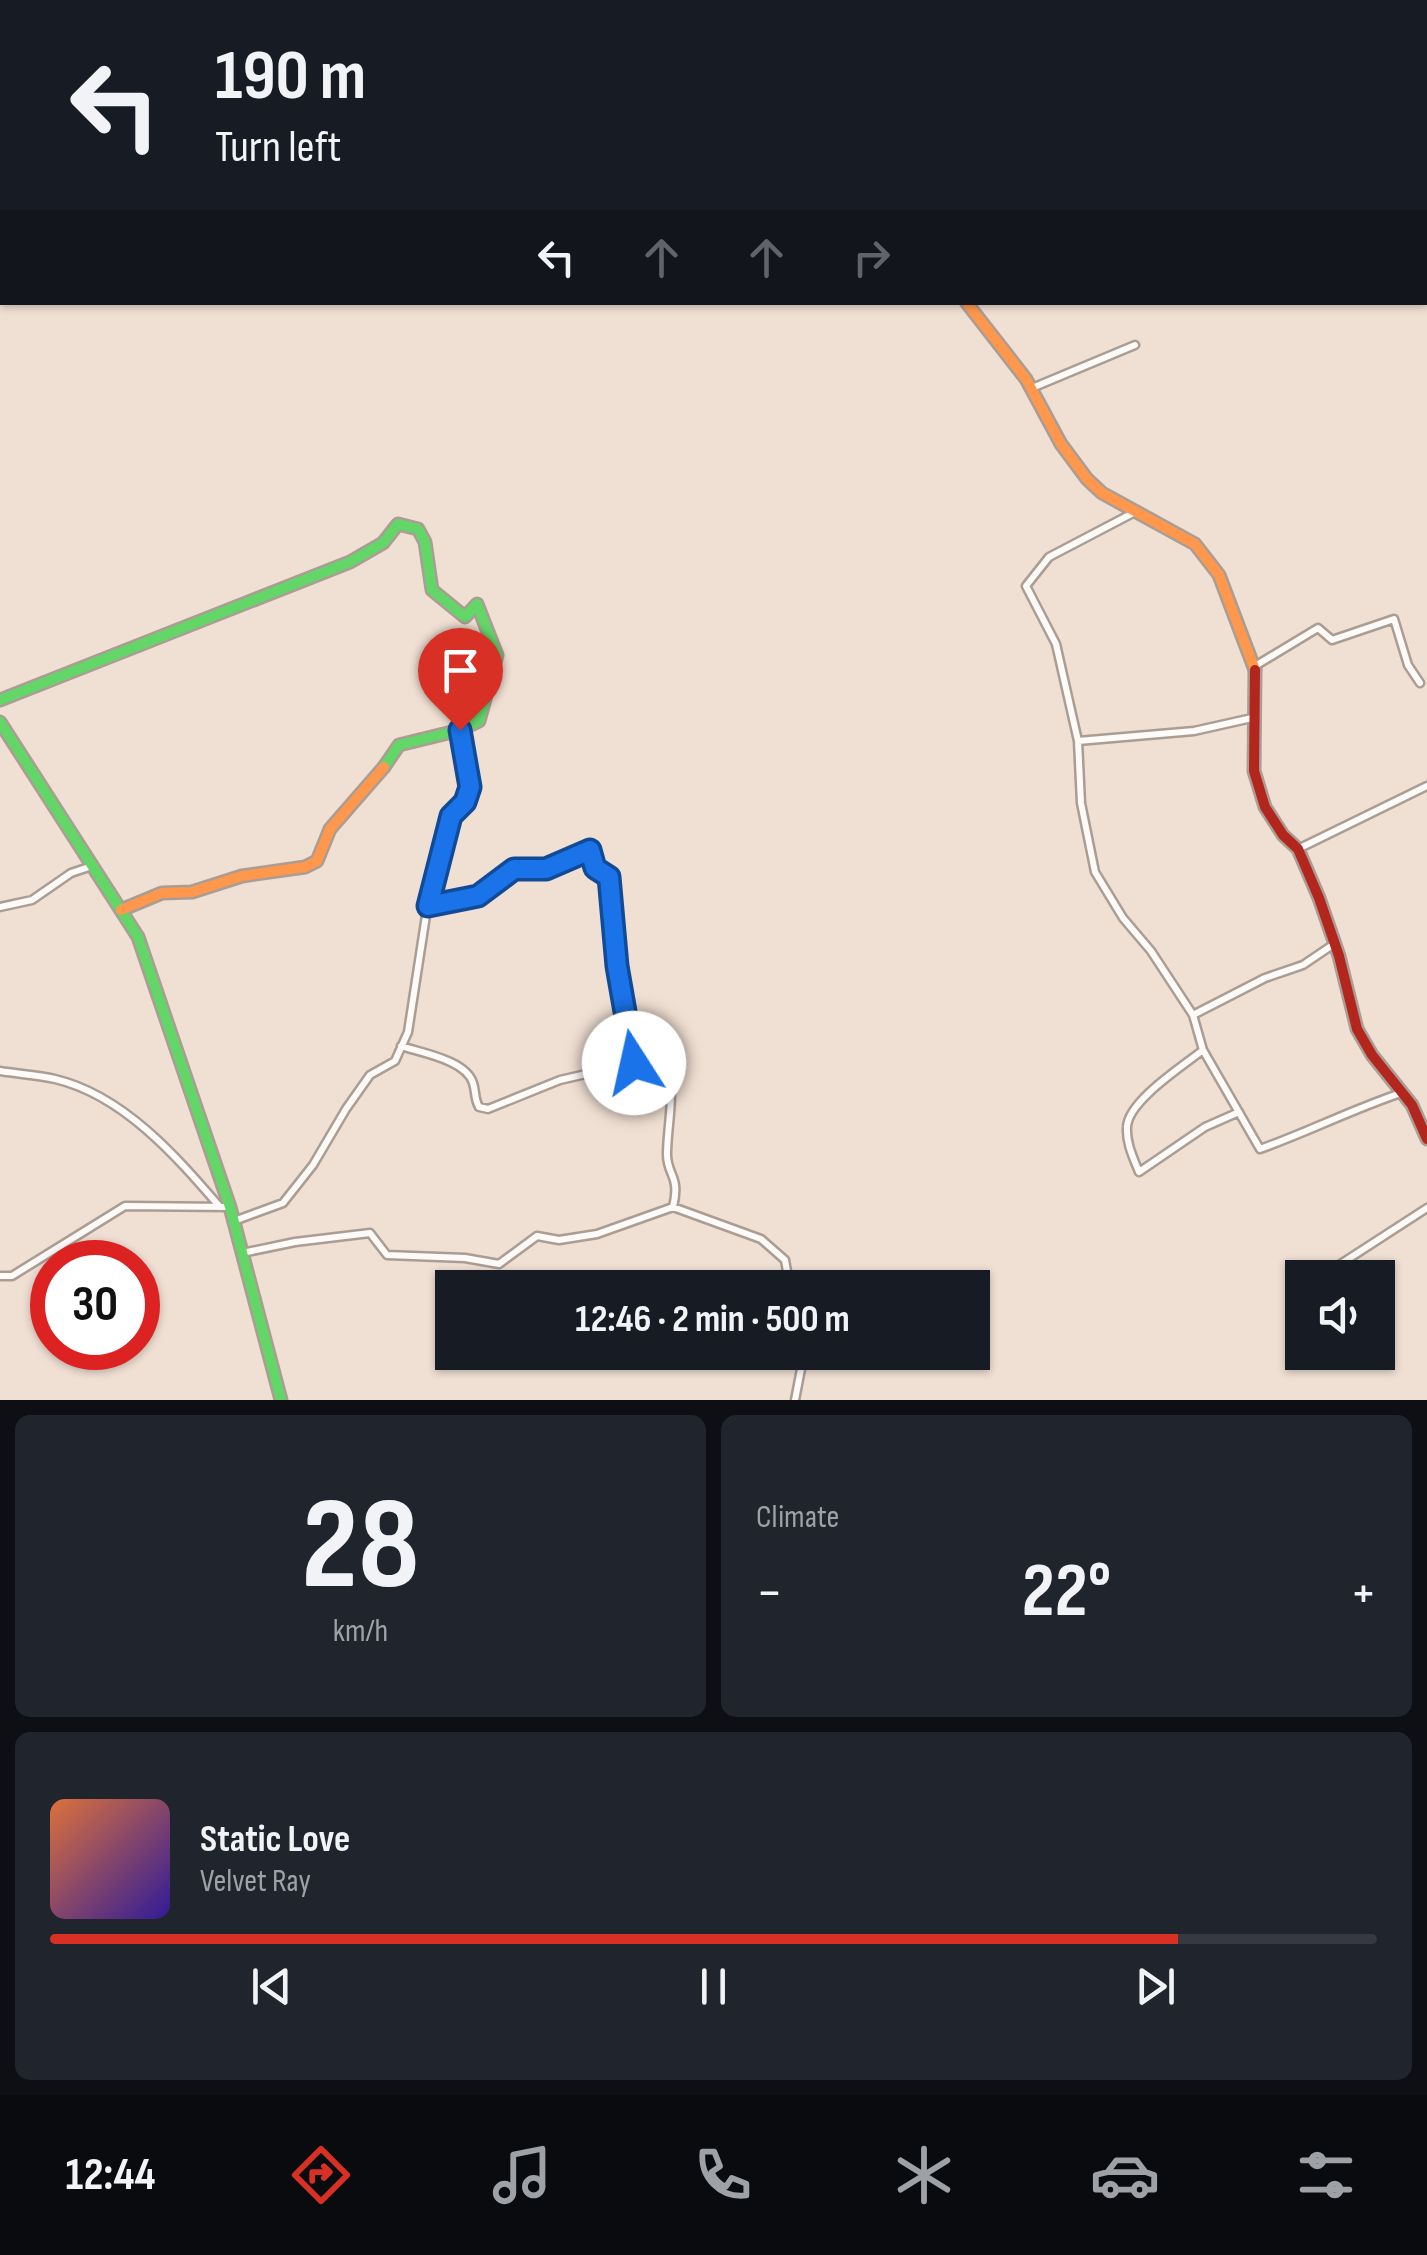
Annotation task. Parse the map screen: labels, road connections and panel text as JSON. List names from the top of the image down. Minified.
{"page":{"turn":["190 m","Turn left"],"limit":"30","trip":"12:46 · 2 min · 500 m","tile":[["28","km/h"],"Climate"],"heat":["−","22°","+"],"song":["Static Love","Velvet Ray"],"tabs":"12:44"}}
